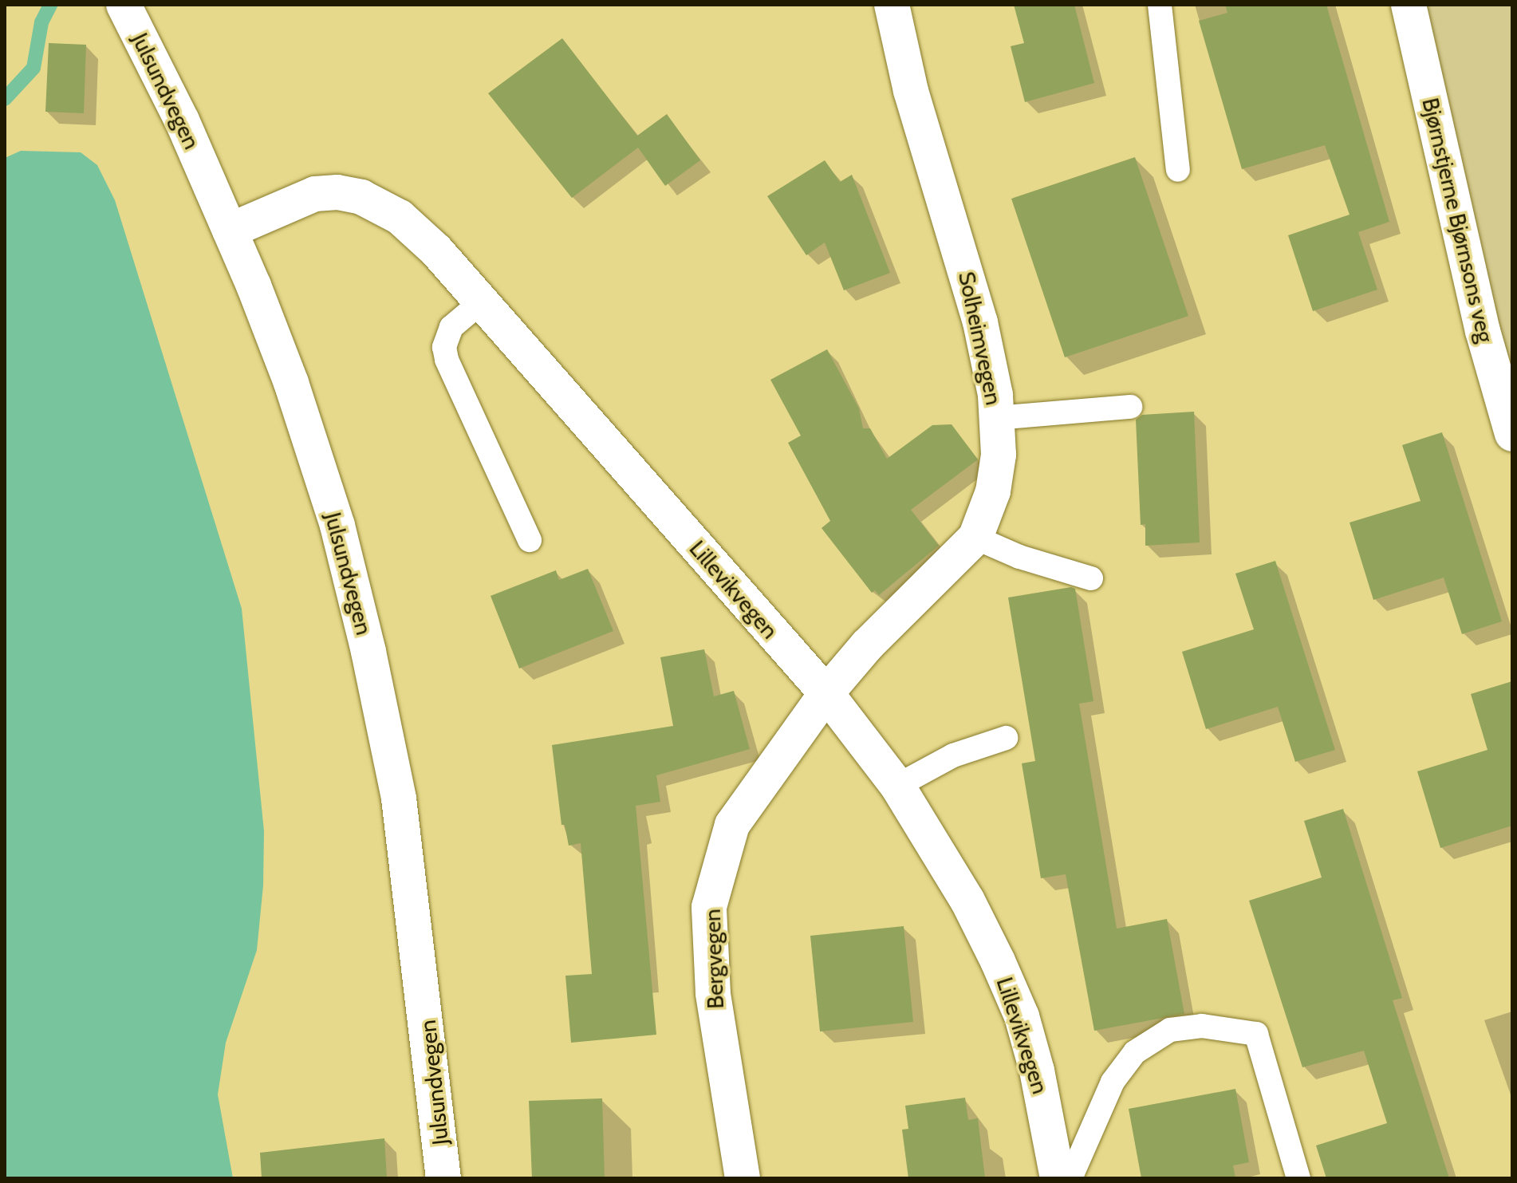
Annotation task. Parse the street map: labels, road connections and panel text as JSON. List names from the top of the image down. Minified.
{"streets":{"street":["Julsundvegen","Bjørnstjerne Bjørnsons veg","Solheimvegen","Lillevikvegen","Bergvegen"]},"crossings":[["Julsundvegen","Lillevikvegen"],["Solheimvegen","Lillevikvegen"],["Solheimvegen","Bergvegen"],["Lillevikvegen","Bergvegen"]]}
